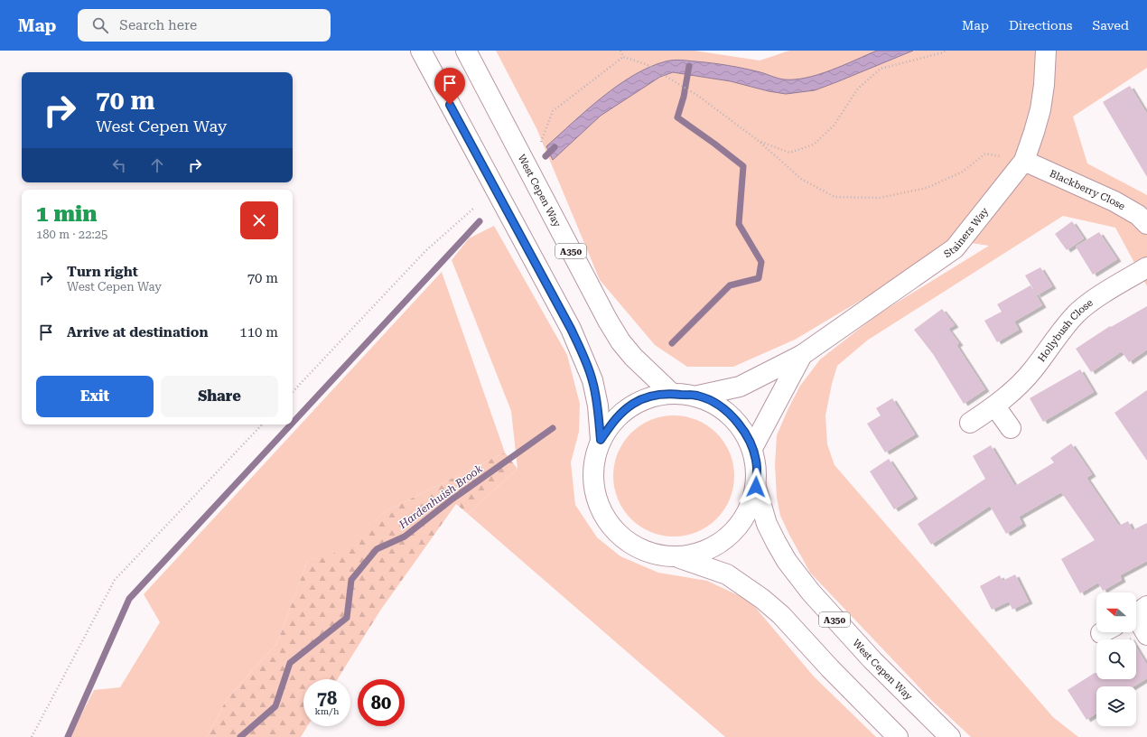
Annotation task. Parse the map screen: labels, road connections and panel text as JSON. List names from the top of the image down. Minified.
{"streets":{"main road":["Blackberry Close","West Cepen Way","Stainers Way","A350","Hollybush Close"]},"crossings":[["Blackberry Close","Stainers Way"]],"water":["Hardenhuish Brook"],"north":"left","page":{"header":"Map","search":"Search here","nav":["Map","Directions","Saved"],"turn":["70 m","West Cepen Way"],"heading":["1 min","180 m · 22:25"],"list":[{"name":"Turn right","note":"West Cepen Way","value":"70 m"},{"name":"Arrive at destination","value":"110 m"}],"buttons":["Exit","Share"],"speed":"78 km/h","limit":"80"}}
